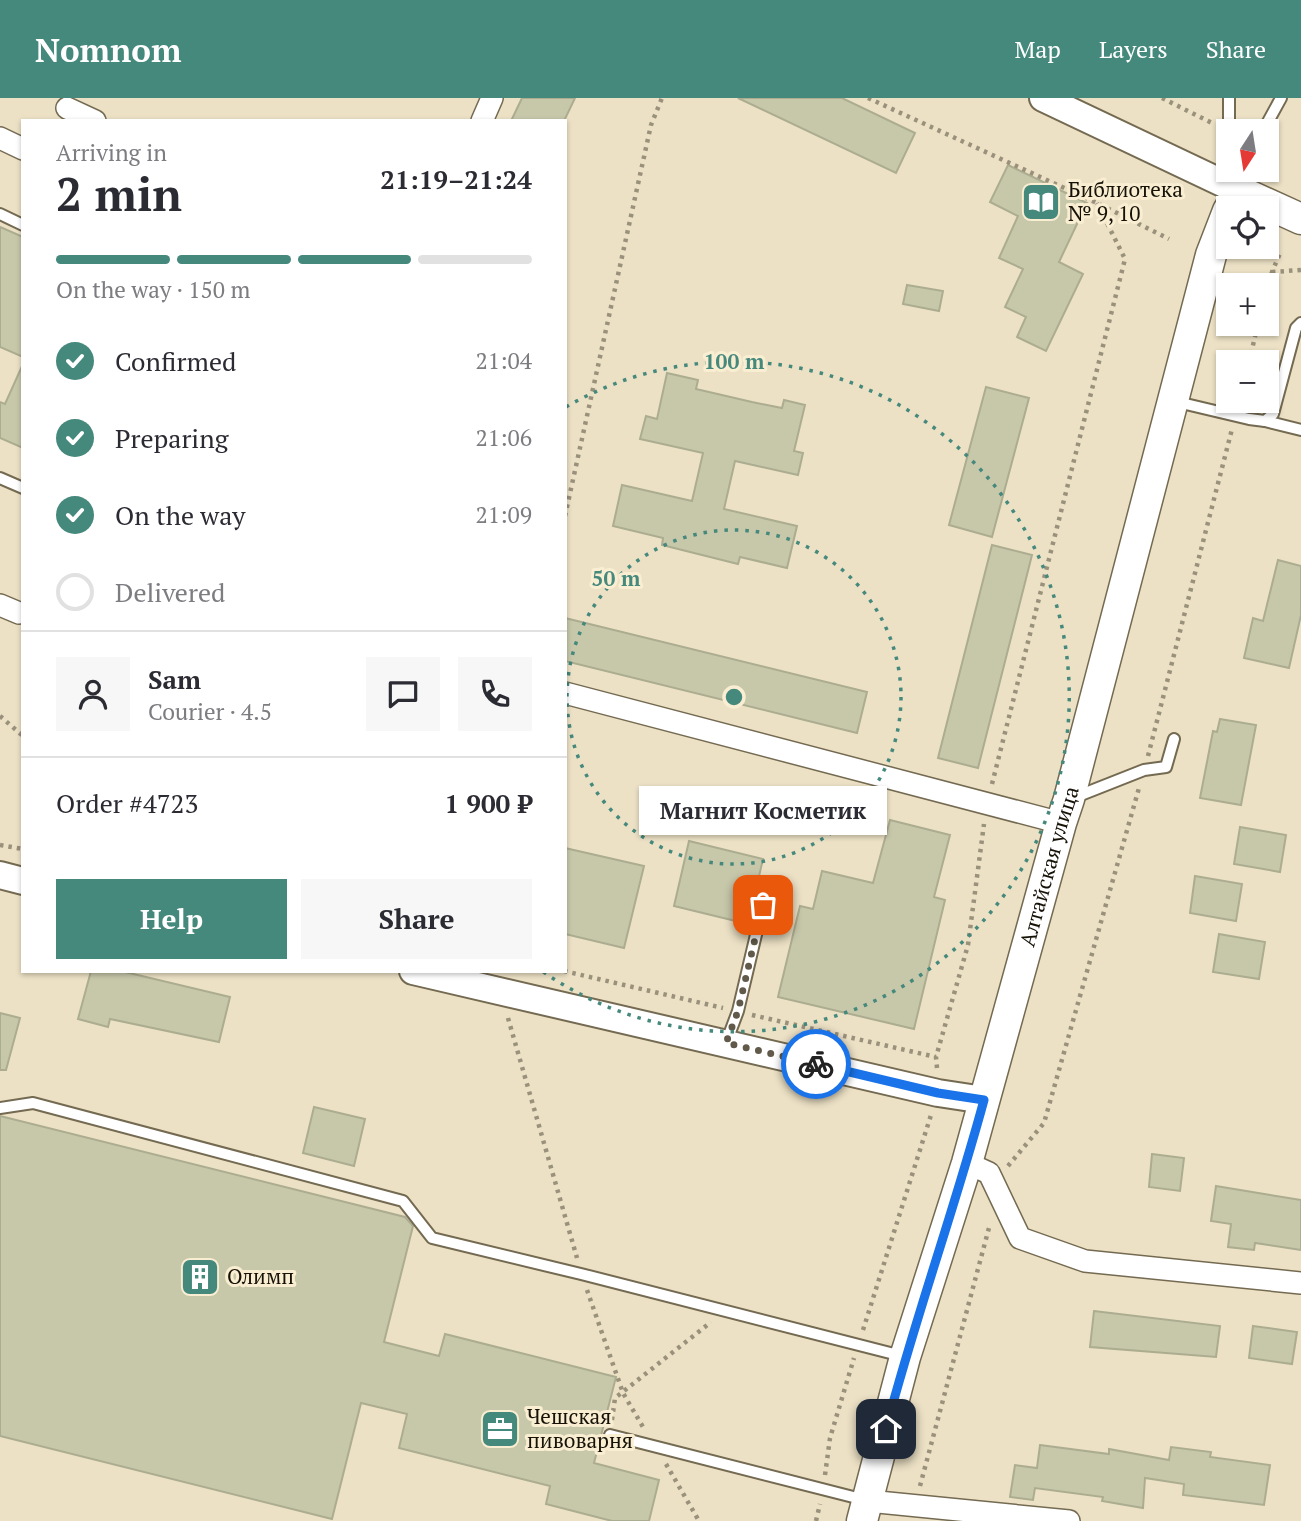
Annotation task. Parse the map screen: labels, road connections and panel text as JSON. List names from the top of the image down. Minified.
{"streets":{"main road":["Алтайская улица"]},"places":{"library":["Библиотека № 9, 10"],"other":["Магнит Косметик"],"building":["Олимп"],"office":["Чешская пивоварня"]},"north":"bottom","page":{"header":"Nomnom","nav":["Map","Layers","Share"],"map_buttons":["+","−"],"heading":["2 min","Arriving in","21:19–21:24"],"panel":["Sam","Courier · 4.5","Order #4723","1 900 ₽"],"bar":"On the way · 150 m","list":[["Confirmed","21:04"],["Preparing","21:06"],["On the way","21:09"],"Delivered"],"bubble":"Магнит Косметик","buttons":["Help","Share"]},"rings":["100 m","50 m"]}
